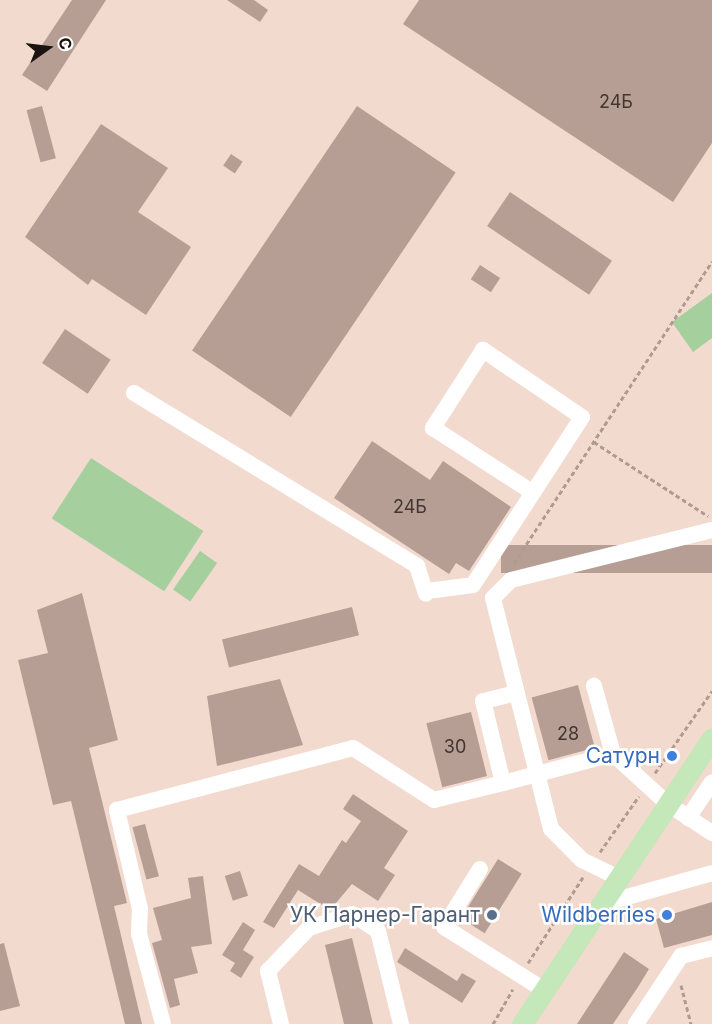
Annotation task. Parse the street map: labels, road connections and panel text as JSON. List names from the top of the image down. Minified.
{"places":["Сатурн","УК Парнер-Гарант","Wildberries"],"house_numbers":["24Б","24Б","28","30"],"north":"right"}
